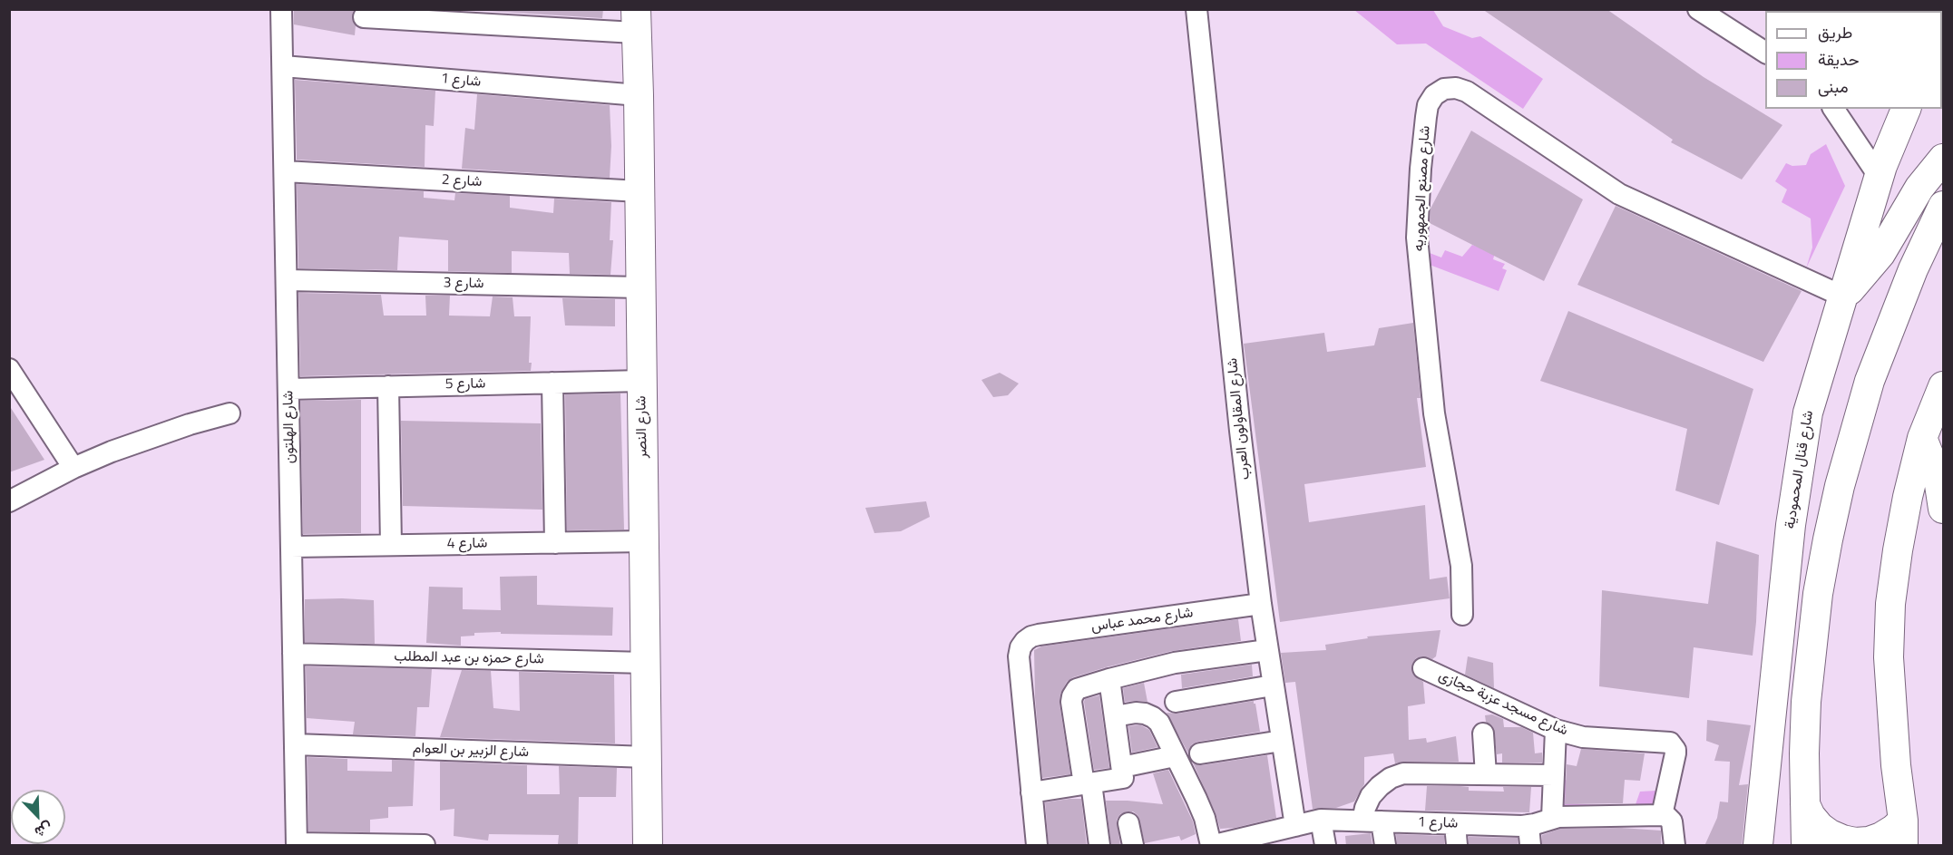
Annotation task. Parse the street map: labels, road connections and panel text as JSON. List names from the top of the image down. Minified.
{"streets":{"main road":["شارع النصر","شارع قنال المحمودية"],"street":["شارع 1","شارع 2","شارع مصنع الجمهوريه","شارع 3","شارع 5","شارع المقاولون العرب","شارع الهلتون","شارع 4","شارع محمد عباس","شارع حمزه بن عبد المطلب","شارع مسجد عزبة حجازى","شارع الزبير بن العوام"]},"crossings":[["شارع 1","شارع المقاولون العرب"],["شارع 1","شارع الهلتون"],["شارع 1","شارع النصر"],["شارع 1","شارع مسجد عزبة حجازى"],["شارع 2","شارع الهلتون"],["شارع 2","شارع النصر"],["شارع مصنع الجمهوريه","شارع قنال المحمودية"],["شارع 3","شارع الهلتون"],["شارع 3","شارع النصر"],["شارع 5","شارع الهلتون"],["شارع 5","شارع النصر"],["شارع المقاولون العرب","شارع محمد عباس"],["شارع الهلتون","شارع 4"],["شارع الهلتون","شارع حمزه بن عبد المطلب"],["شارع الهلتون","شارع الزبير بن العوام"],["شارع النصر","شارع 4"],["شارع النصر","شارع حمزه بن عبد المطلب"],["شارع النصر","شارع الزبير بن العوام"]],"legend":["طريق","حديقة","مبنى"],"north":"bottom right"}
